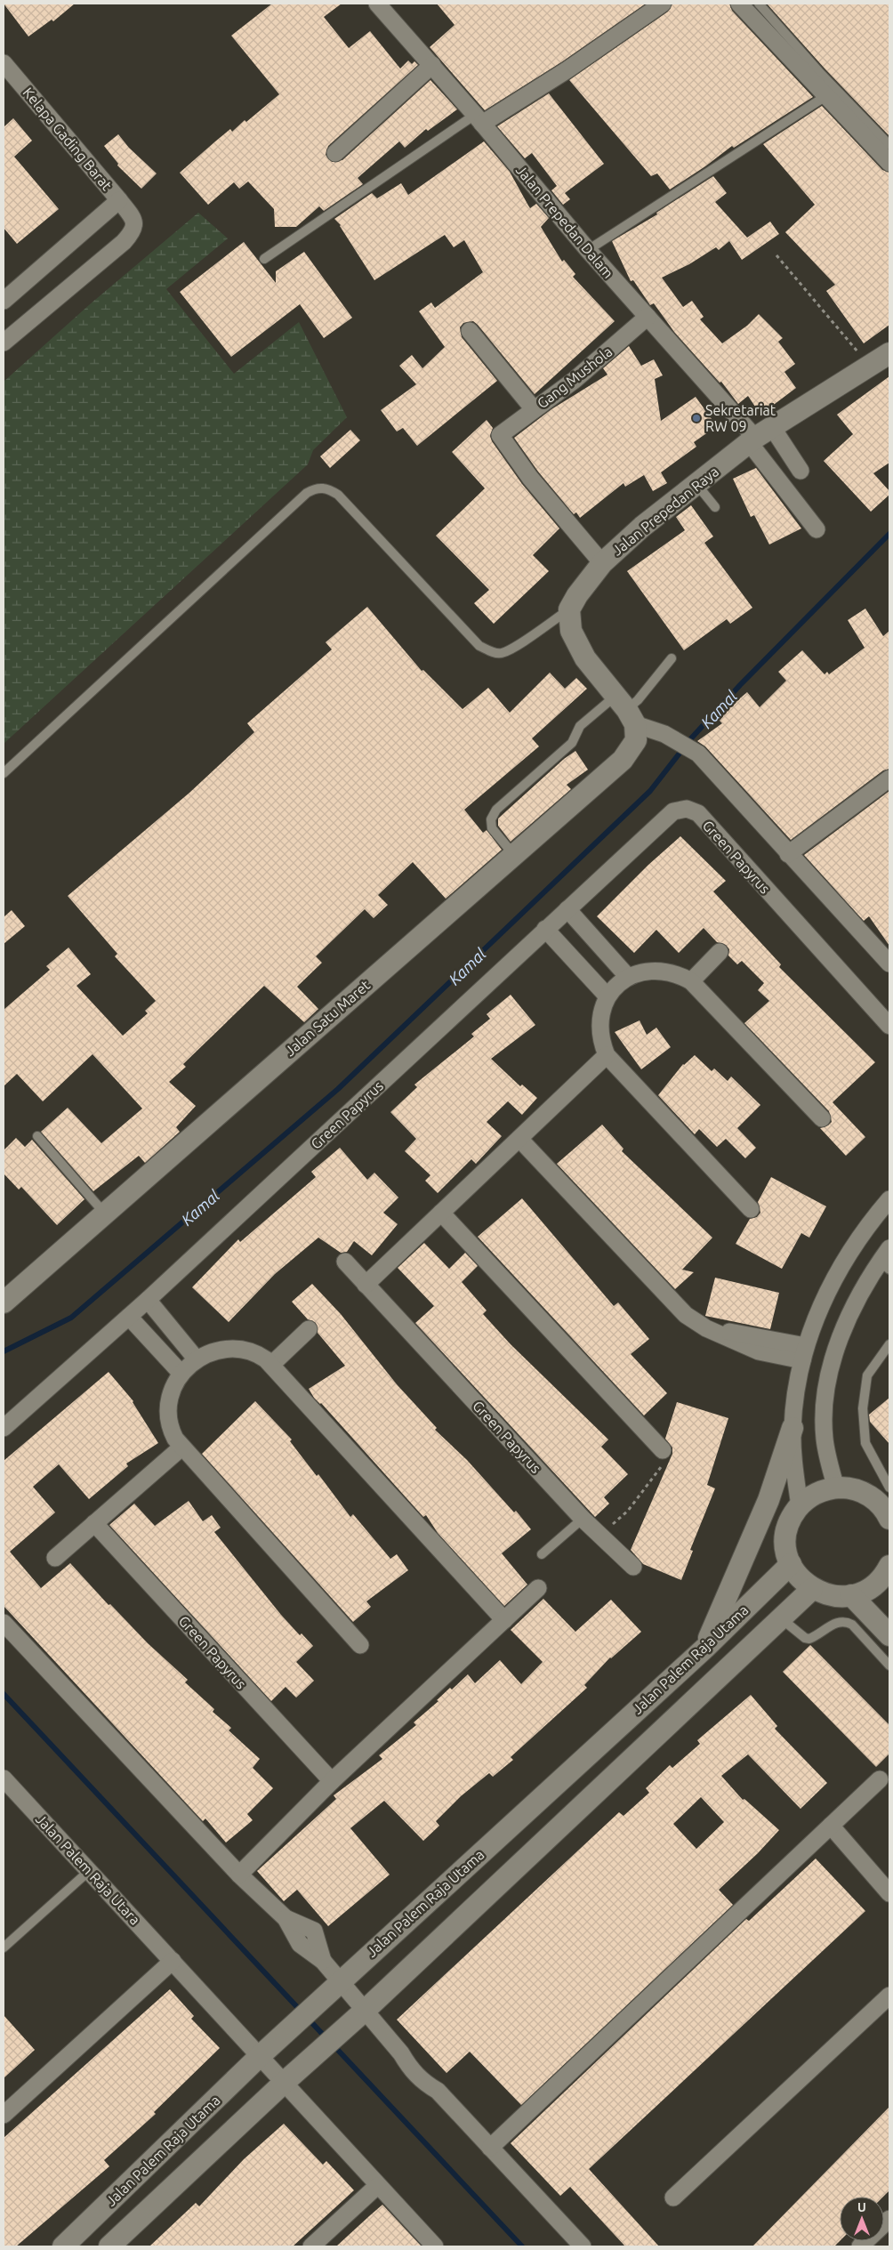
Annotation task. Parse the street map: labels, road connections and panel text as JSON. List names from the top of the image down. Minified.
{"streets":{"street":["Kelapa Gading Barat","Jalan Prepedan Dalam","Gang Mushola","Jalan Prepedan Raya","Green Papyrus","Jalan Satu Maret","Jalan Palem Raja Utama","Jalan Palem Raja Utara"]},"crossings":[["Jalan Prepedan Dalam","Gang Mushola"],["Jalan Prepedan Dalam","Jalan Prepedan Raya"],["Gang Mushola","Jalan Prepedan Raya"],["Jalan Palem Raja Utama","Jalan Palem Raja Utara"]],"water":["Kamal"],"places":["Sekretariat RW 09"],"north":"top"}
